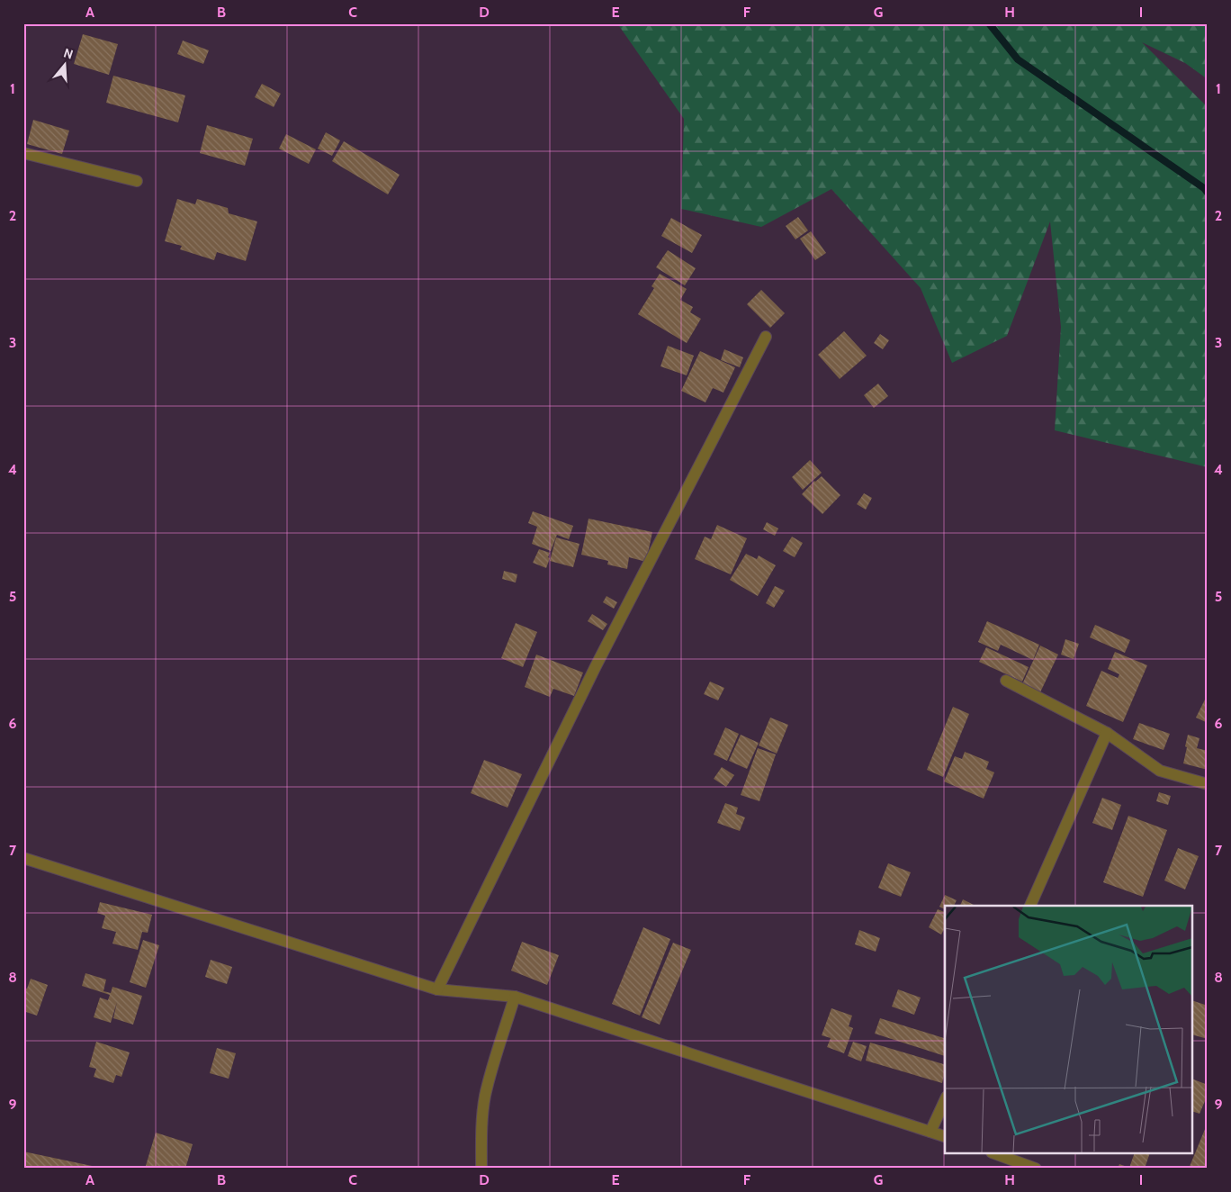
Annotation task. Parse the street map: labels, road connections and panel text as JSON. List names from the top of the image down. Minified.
{"north":"top","grid":{"columns":["A","B","C","D","E","F","G","H","I"],"rows":["1","2","3","4","5","6","7","8","9"]}}
